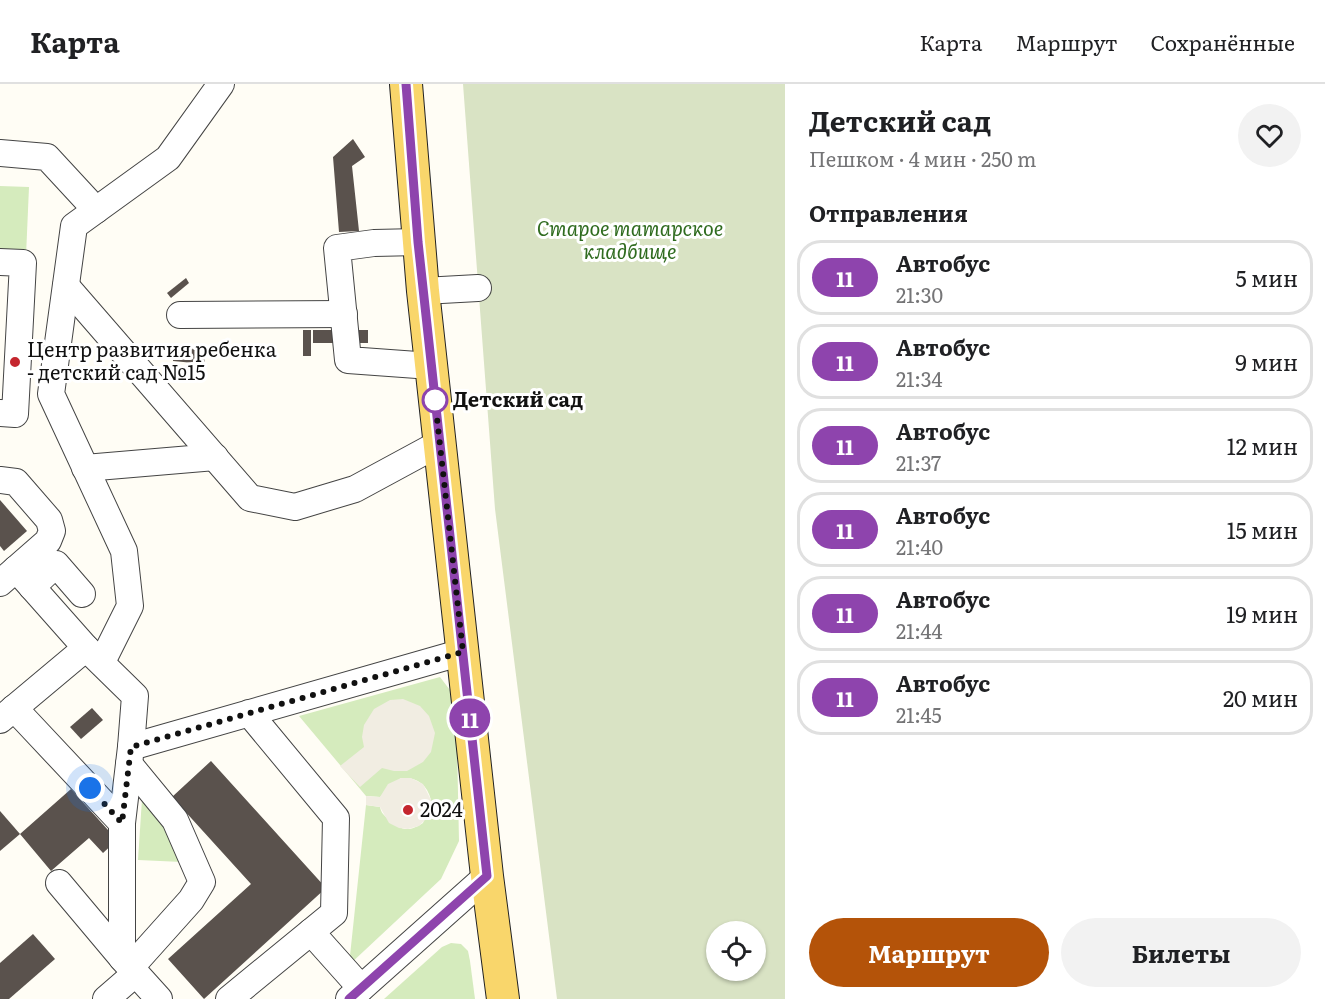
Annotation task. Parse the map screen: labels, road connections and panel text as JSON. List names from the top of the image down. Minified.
{"parks":["Старое татарское кладбище"],"places":["Центр развития ребенка - детский сад №15","Детский сад","2024"],"lines":["bus line 11"],"page":{"header":"Карта","nav":["Карта","Маршрут","Сохранённые"],"on_map":"11","heading":[["Детский сад","Пешком · 4 мин · 250 m"],"Отправления"],"list":[{"mark":"11","name":"Автобус","note":"21:30","value":"5 мин"},{"mark":"11","name":"Автобус","note":"21:34","value":"9 мин"},{"mark":"11","name":"Автобус","note":"21:37","value":"12 мин"},{"mark":"11","name":"Автобус","note":"21:40","value":"15 мин"},{"mark":"11","name":"Автобус","note":"21:44","value":"19 мин"},{"mark":"11","name":"Автобус","note":"21:45","value":"20 мин"}],"buttons":["Маршрут","Билеты"]}}
